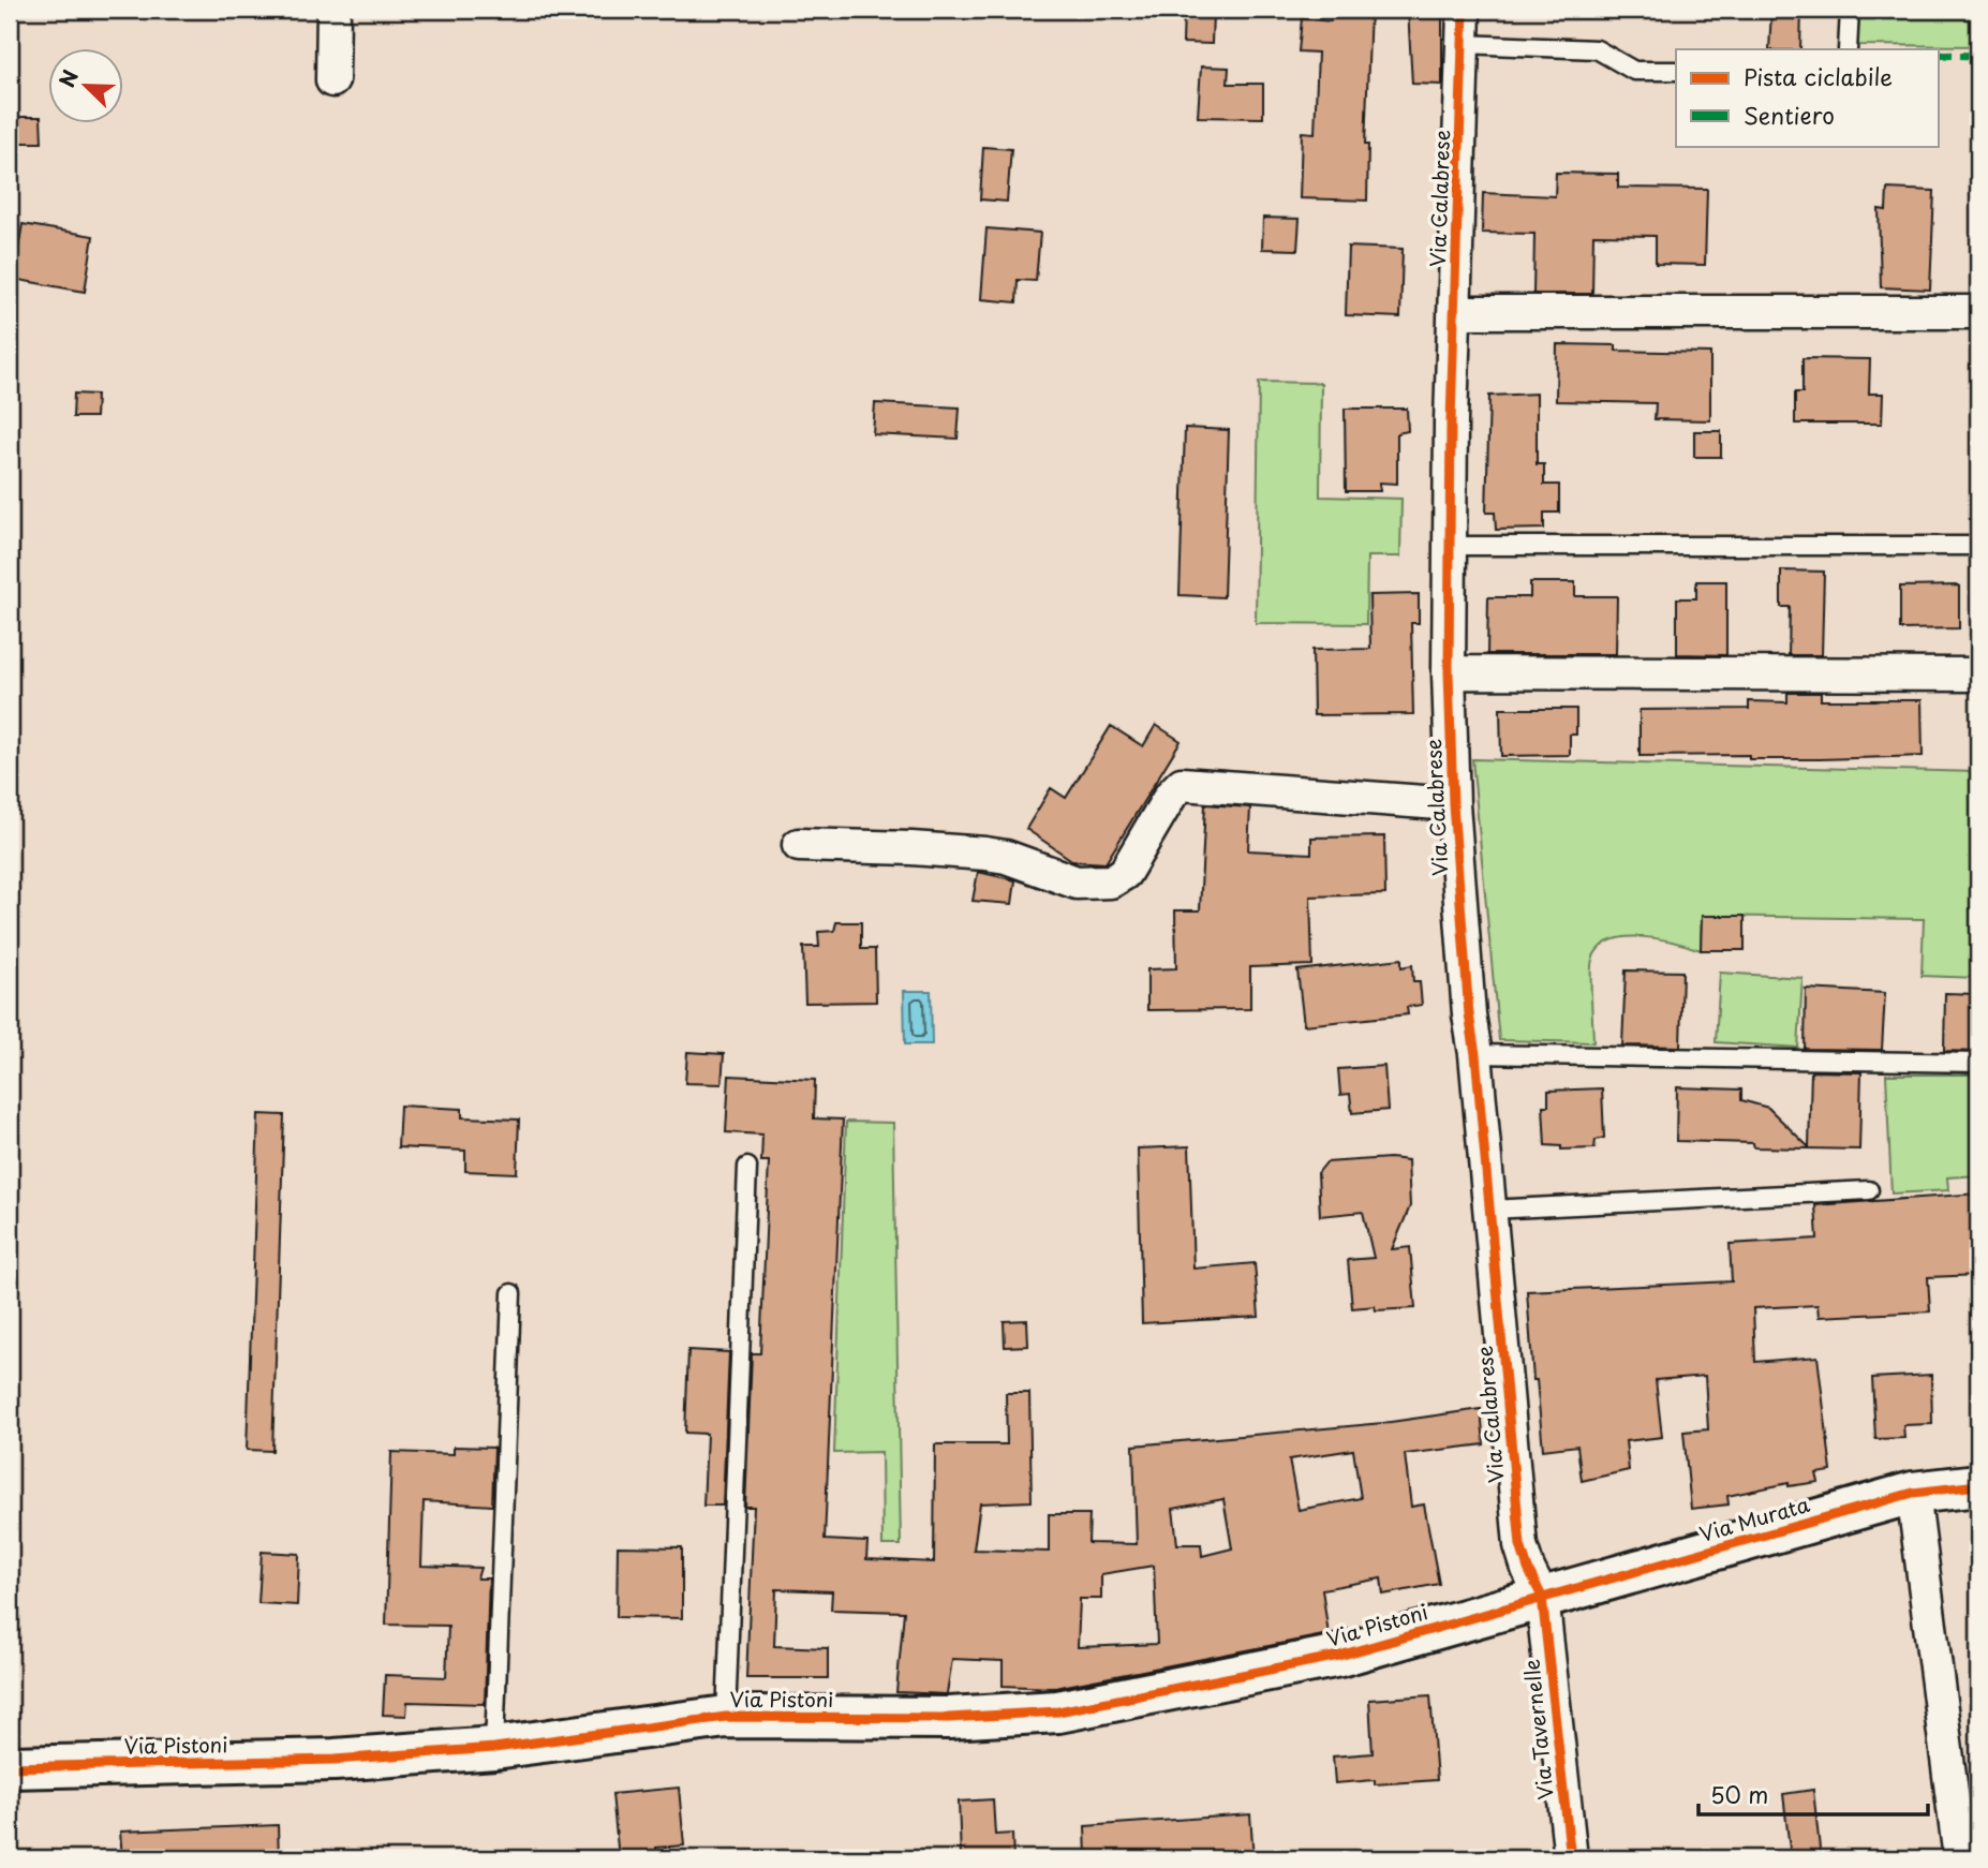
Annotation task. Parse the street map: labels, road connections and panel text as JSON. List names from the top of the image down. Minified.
{"streets":{"street":["Via Calabrese","Via Murata","Via Pistoni","Via Tavernelle"]},"crossings":[["Via Calabrese","Via Murata"],["Via Calabrese","Via Pistoni"],["Via Calabrese","Via Tavernelle"],["Via Murata","Via Pistoni"],["Via Murata","Via Tavernelle"],["Via Pistoni","Via Tavernelle"]],"legend":["Pista ciclabile","Sentiero"],"scale_bar":"50 m","north":"top left"}
